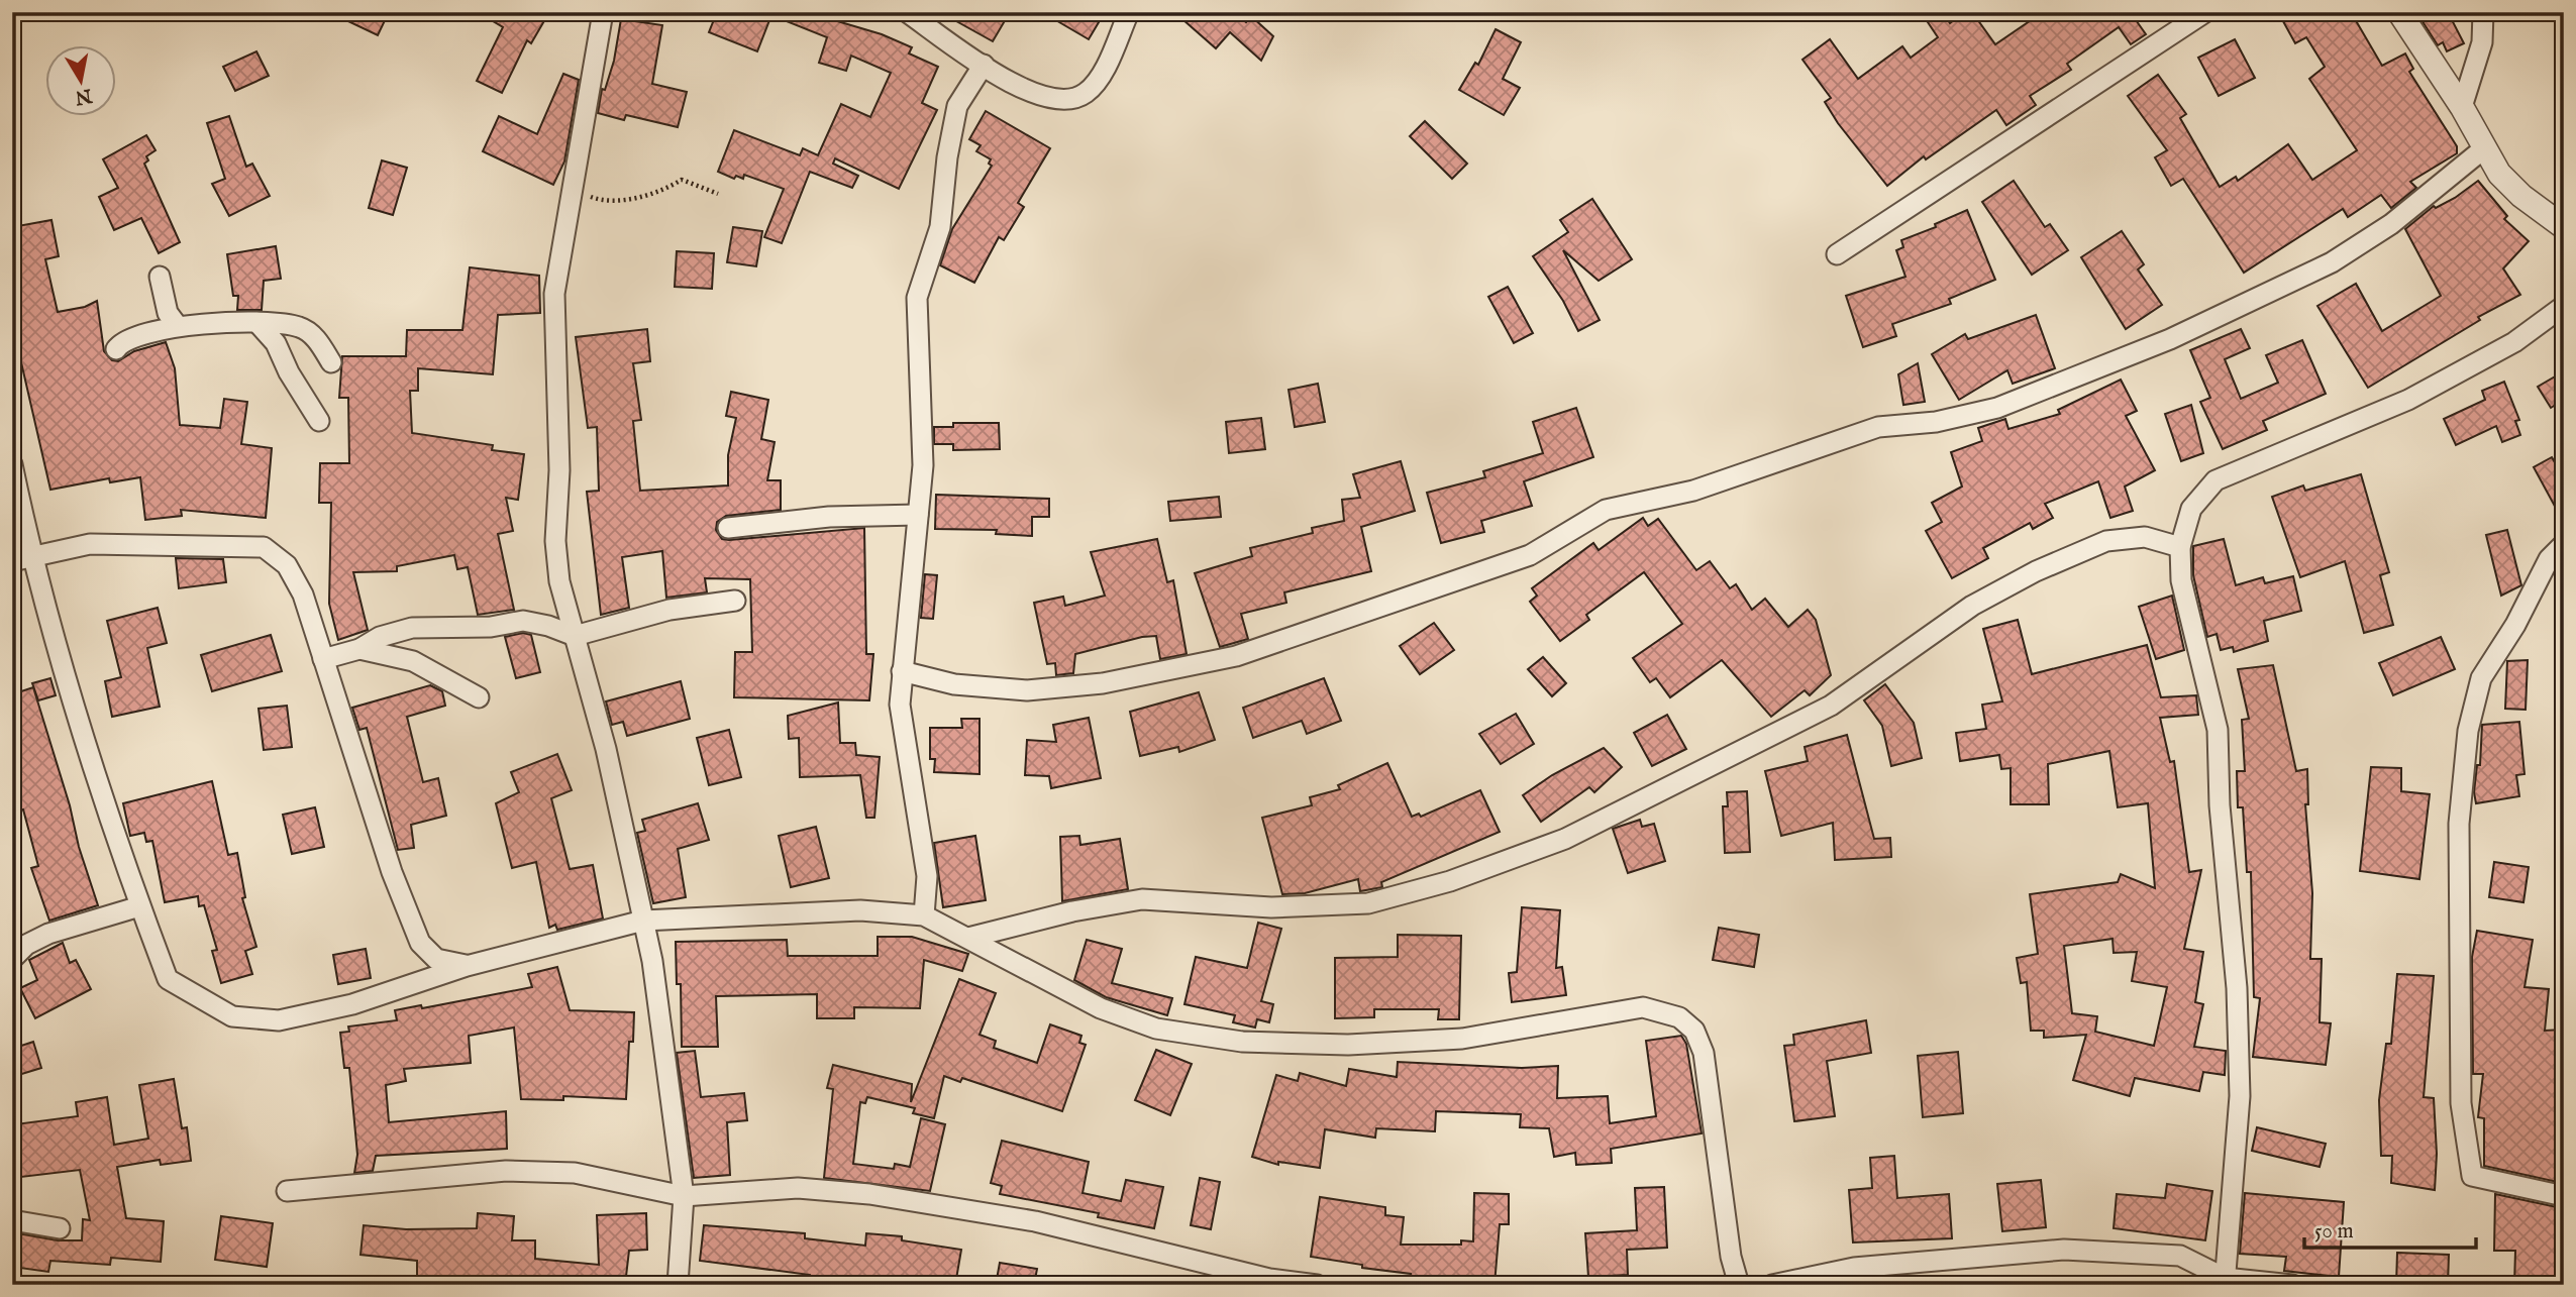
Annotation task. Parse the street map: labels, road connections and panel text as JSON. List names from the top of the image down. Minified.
{"scale_bar":"50 m","north":"bottom"}
